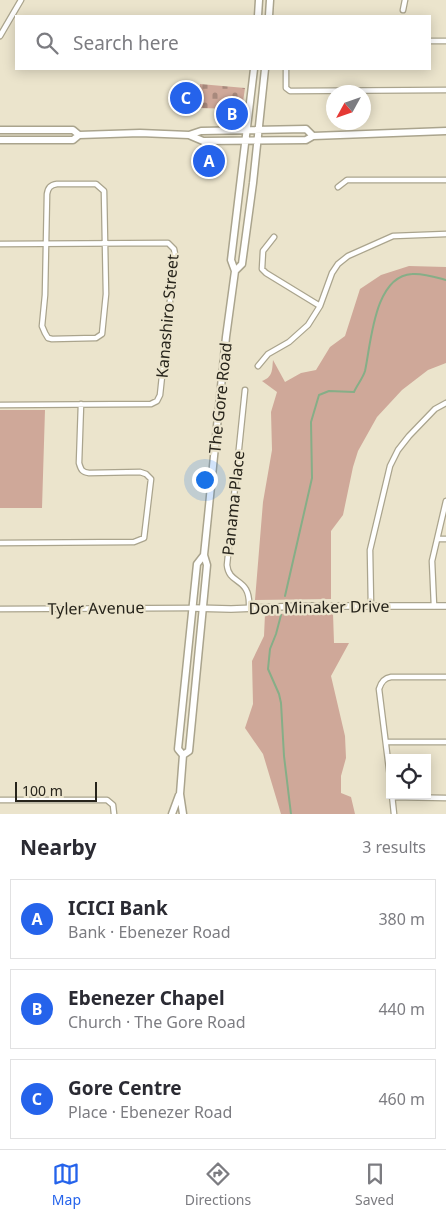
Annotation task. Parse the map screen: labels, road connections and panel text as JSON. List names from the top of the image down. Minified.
{"streets":{"main road":["The Gore Road"],"street":["Kanashiro Street","Panama Place","Don Minaker Drive","Tyler Avenue"]},"crossings":[["The Gore Road","Don Minaker Drive"],["The Gore Road","Tyler Avenue"],["Panama Place","Don Minaker Drive"],["Don Minaker Drive","Tyler Avenue"]],"scale_bar":"100 m","north":"bottom left","page":{"search":"Search here","pins":["C","B","A"],"scale":"100 m","heading":["Nearby","3 results"],"list":[{"mark":"A","name":"ICICI Bank","note":"Bank · Ebenezer Road","value":"380 m"},{"mark":"B","name":"Ebenezer Chapel","note":"Church · The Gore Road","value":"440 m"},{"mark":"C","name":"Gore Centre","note":"Place · Ebenezer Road","value":"460 m"}],"nav":["Map","Directions","Saved"]}}
